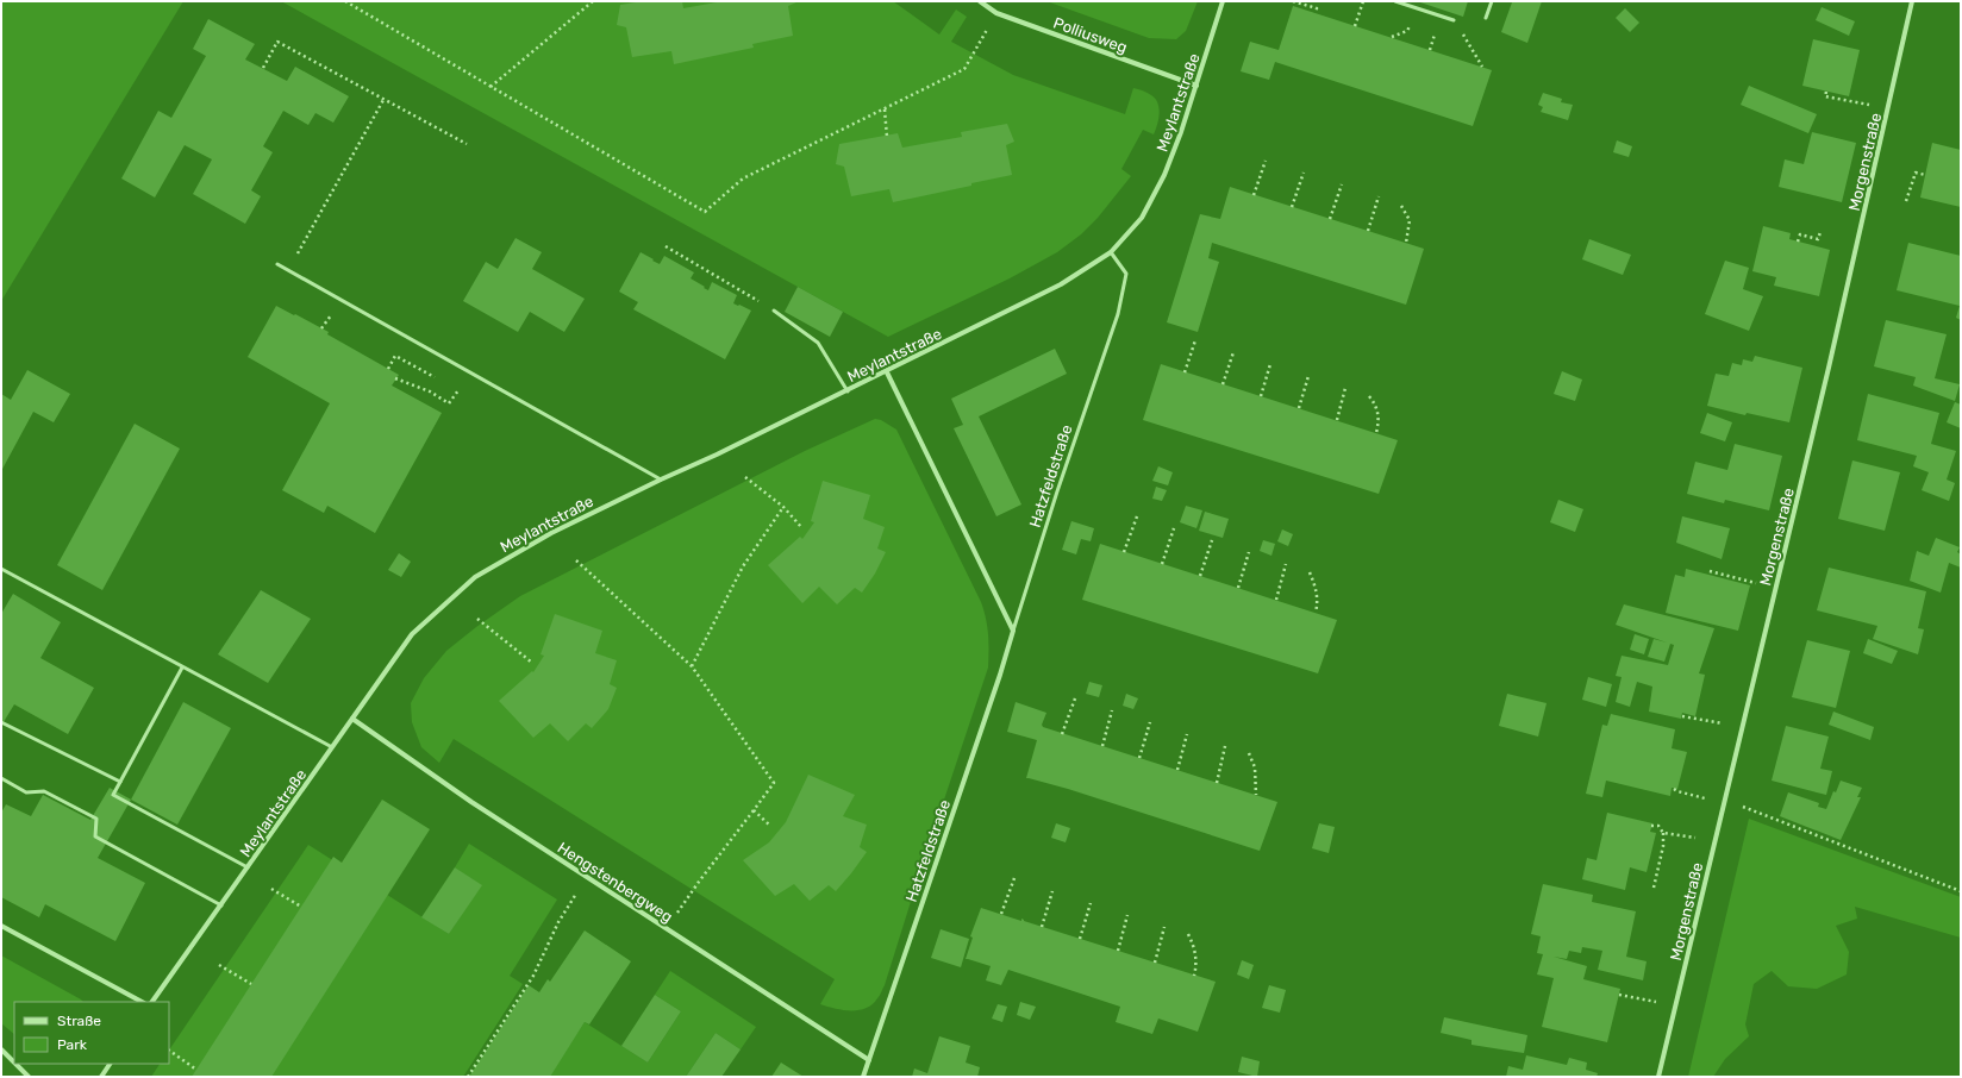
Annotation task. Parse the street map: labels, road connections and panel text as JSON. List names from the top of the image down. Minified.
{"streets":{"street":["Polliusweg","Meylantstraße","Morgenstraße","Hatzfeldstraße","Hengstenbergweg"]},"crossings":[["Polliusweg","Meylantstraße"],["Meylantstraße","Hatzfeldstraße"],["Meylantstraße","Hengstenbergweg"],["Hatzfeldstraße","Hengstenbergweg"]],"legend":["Straße","Park"]}
